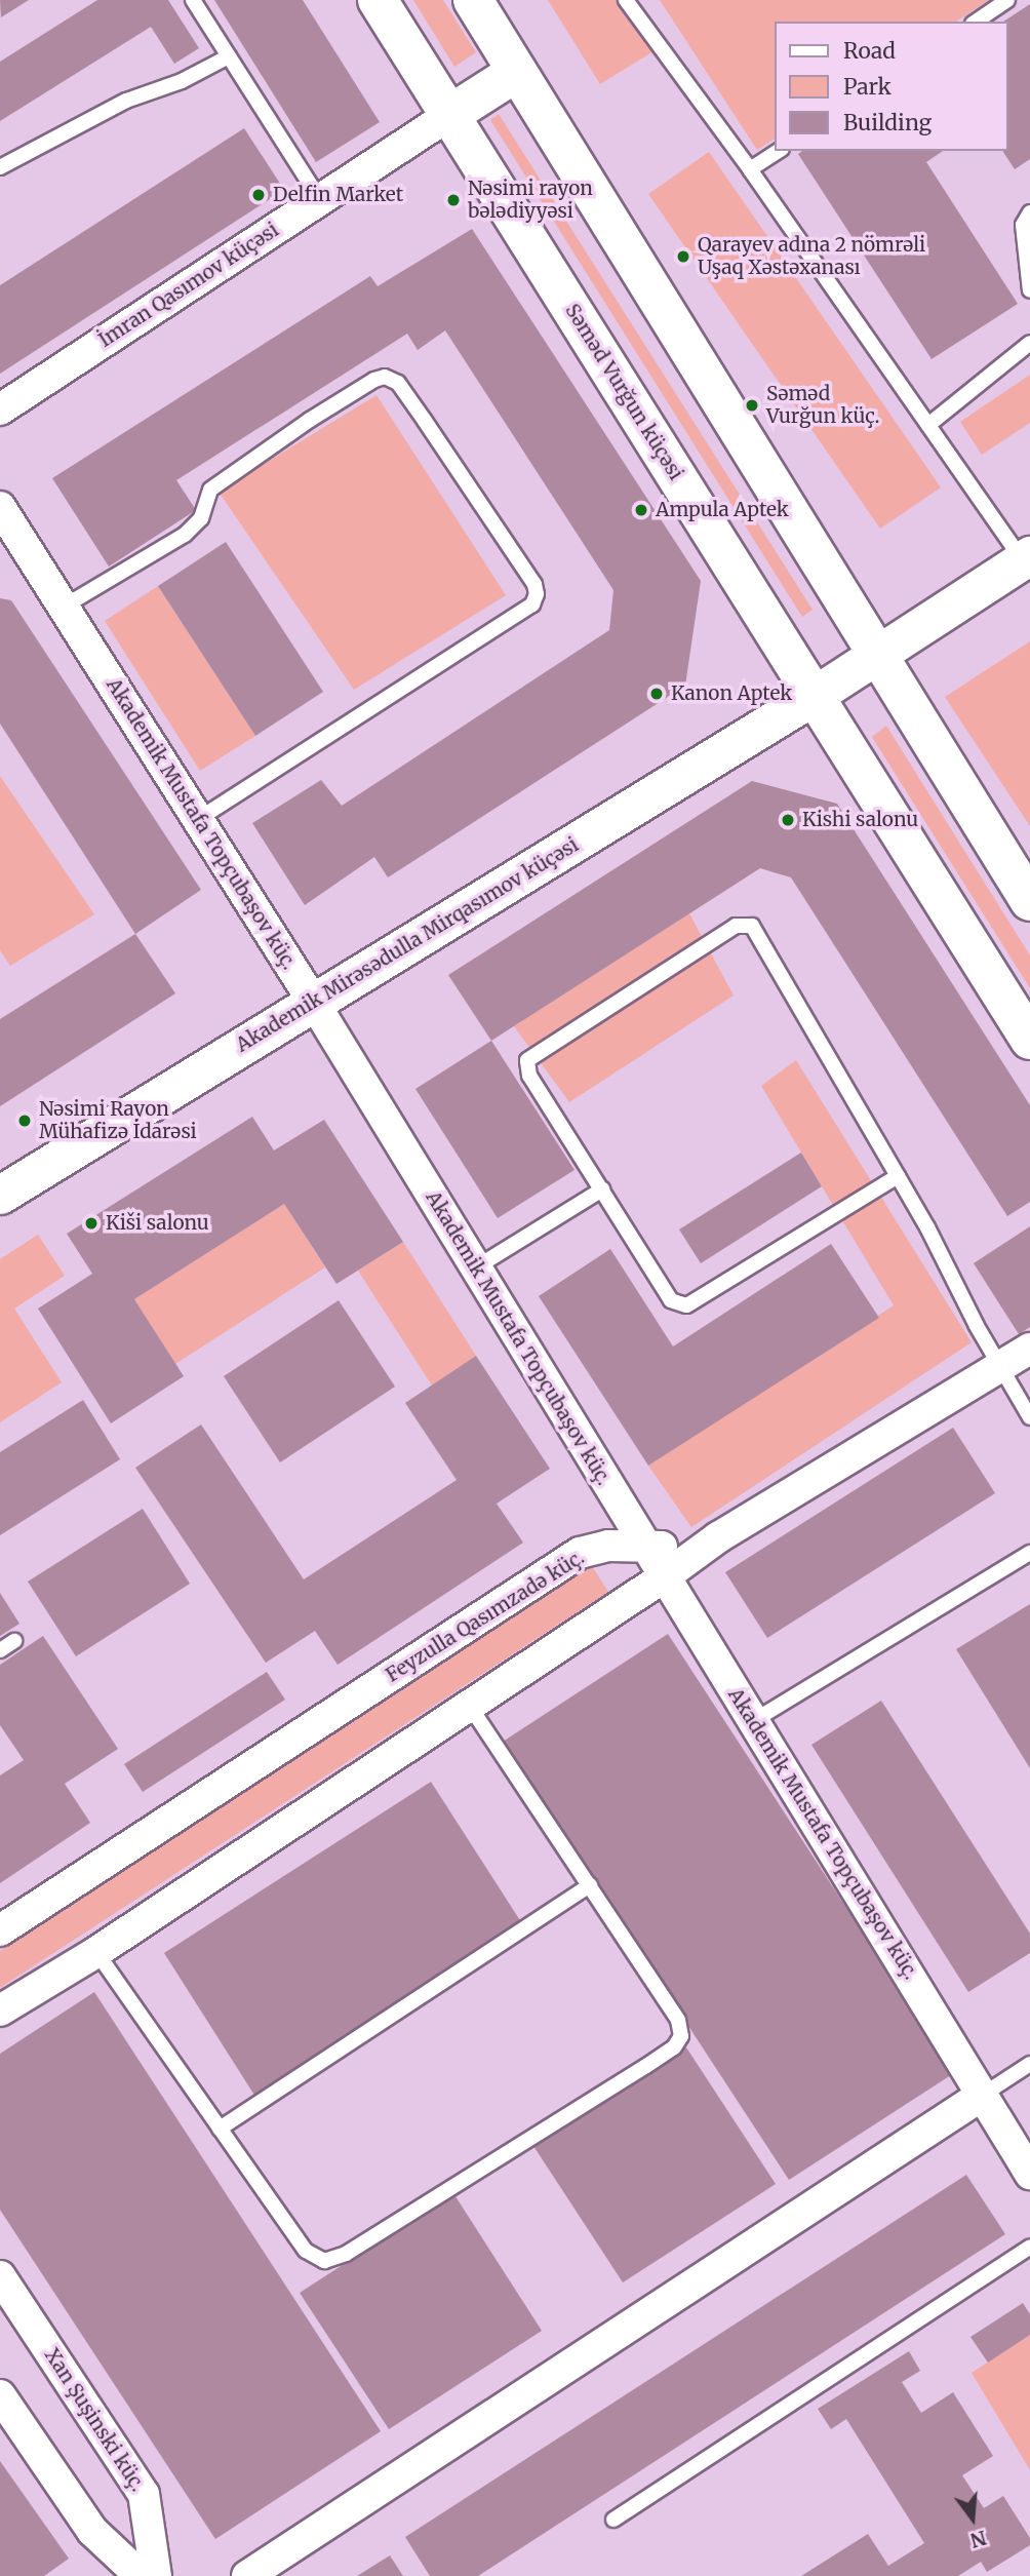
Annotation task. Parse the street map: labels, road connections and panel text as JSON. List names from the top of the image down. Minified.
{"streets":{"main road":["Səməd Vurğun küçəsi"],"street":["İmran Qasımov küçəsi","Akademik Mustafa Topçubaşov küç.","Akademik Mirəsədulla Mirqasımov küçəsi","Feyzulla Qasımzadə küç.","Xan Şuşinski küç."]},"crossings":[["İmran Qasımov küçəsi","Səməd Vurğun küçəsi"],["Səməd Vurğun küçəsi","Akademik Mirəsədulla Mirqasımov küçəsi"],["Akademik Mustafa Topçubaşov küç.","Akademik Mirəsədulla Mirqasımov küçəsi"],["Akademik Mustafa Topçubaşov küç.","Feyzulla Qasımzadə küç."]],"places":["Delfin Market","Nəsimi rayon bələdiyyəsi","Qarayev adına 2 nömrəli Uşaq Xəstəxanası","Səməd Vurğun küç.","Ampula Aptek","Kanon Aptek","Kishi salonu","Nəsimi Rayon Mühafizə İdarəsi","Kiši salonu"],"legend":["Road","Park","Building"],"north":"bottom"}
